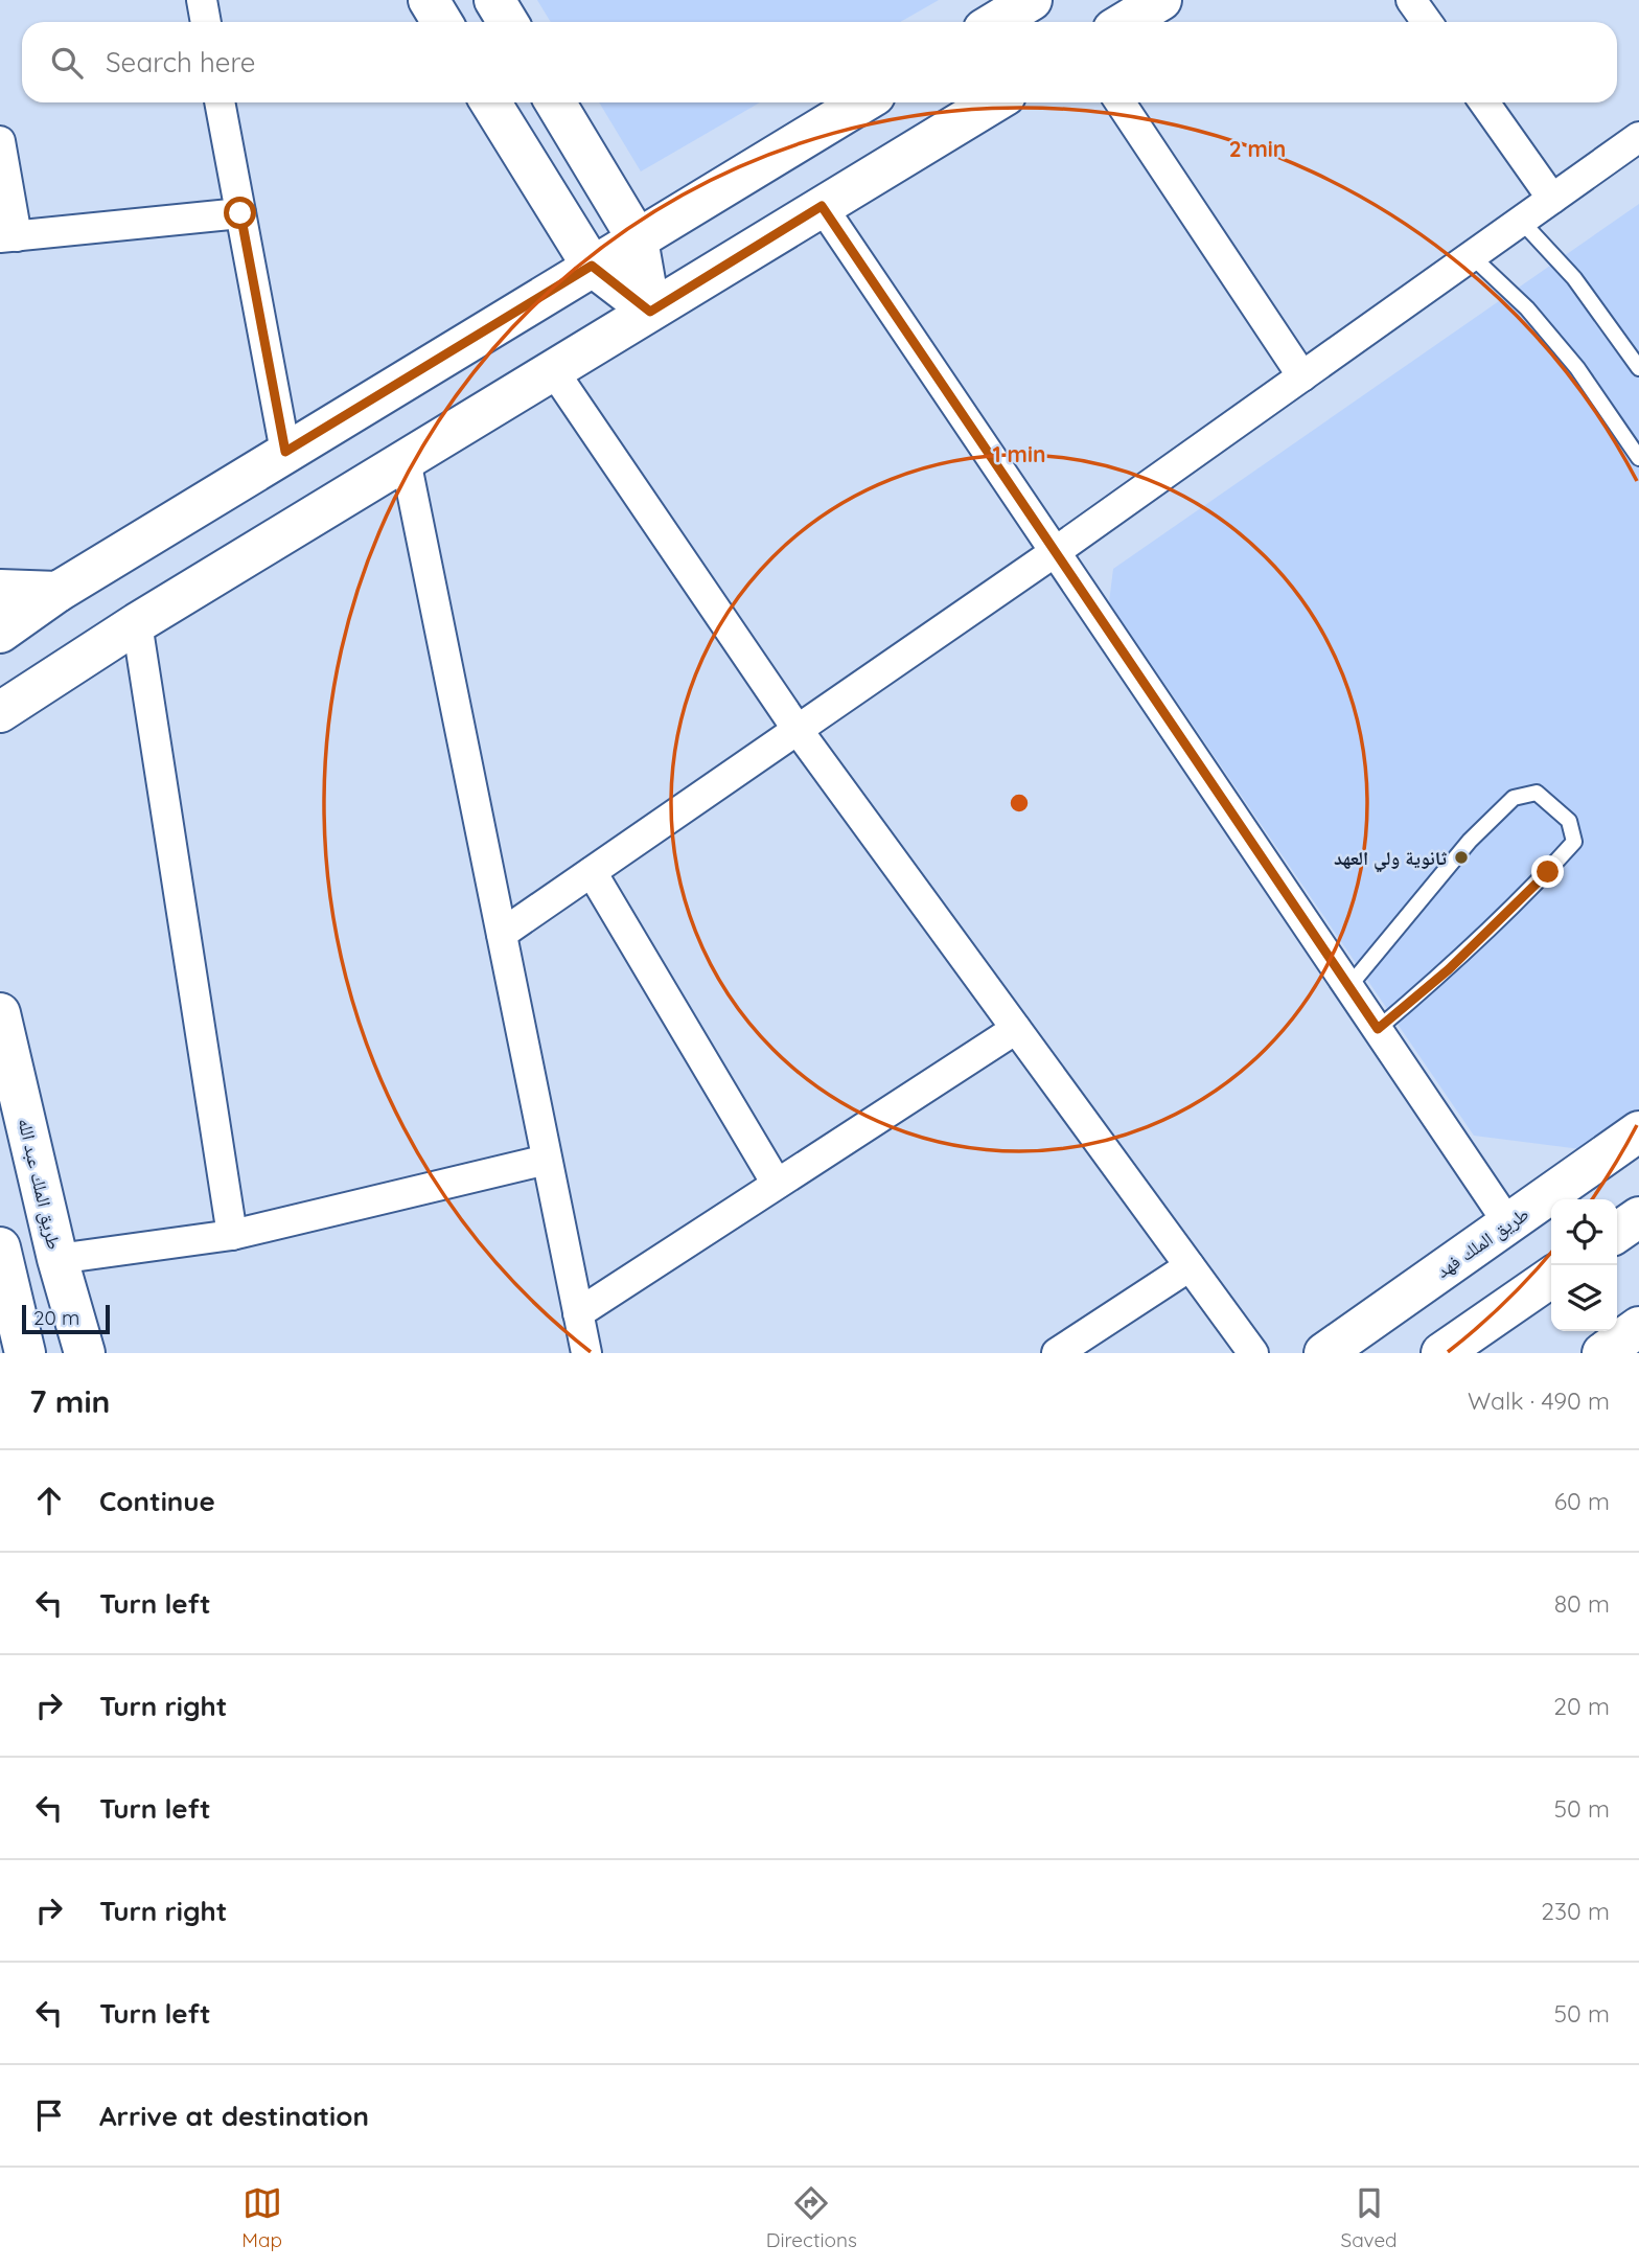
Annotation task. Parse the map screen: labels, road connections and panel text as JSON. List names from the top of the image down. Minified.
{"streets":{"main road":["طريق الملك عبد الله","طريق الملك فهد"]},"places":["ثانوية ولي العهد"],"scale_bar":"20 m","page":{"search":"Search here","scale":"20 m","heading":["7 min","Walk · 490 m"],"list":[["Continue","60 m"],["Turn left","80 m"],["Turn right","20 m"],["Turn left","50 m"],["Turn right","230 m"],["Turn left","50 m"],"Arrive at destination"],"nav":["Map","Directions","Saved"]},"rings":["2 min","1 min"]}
